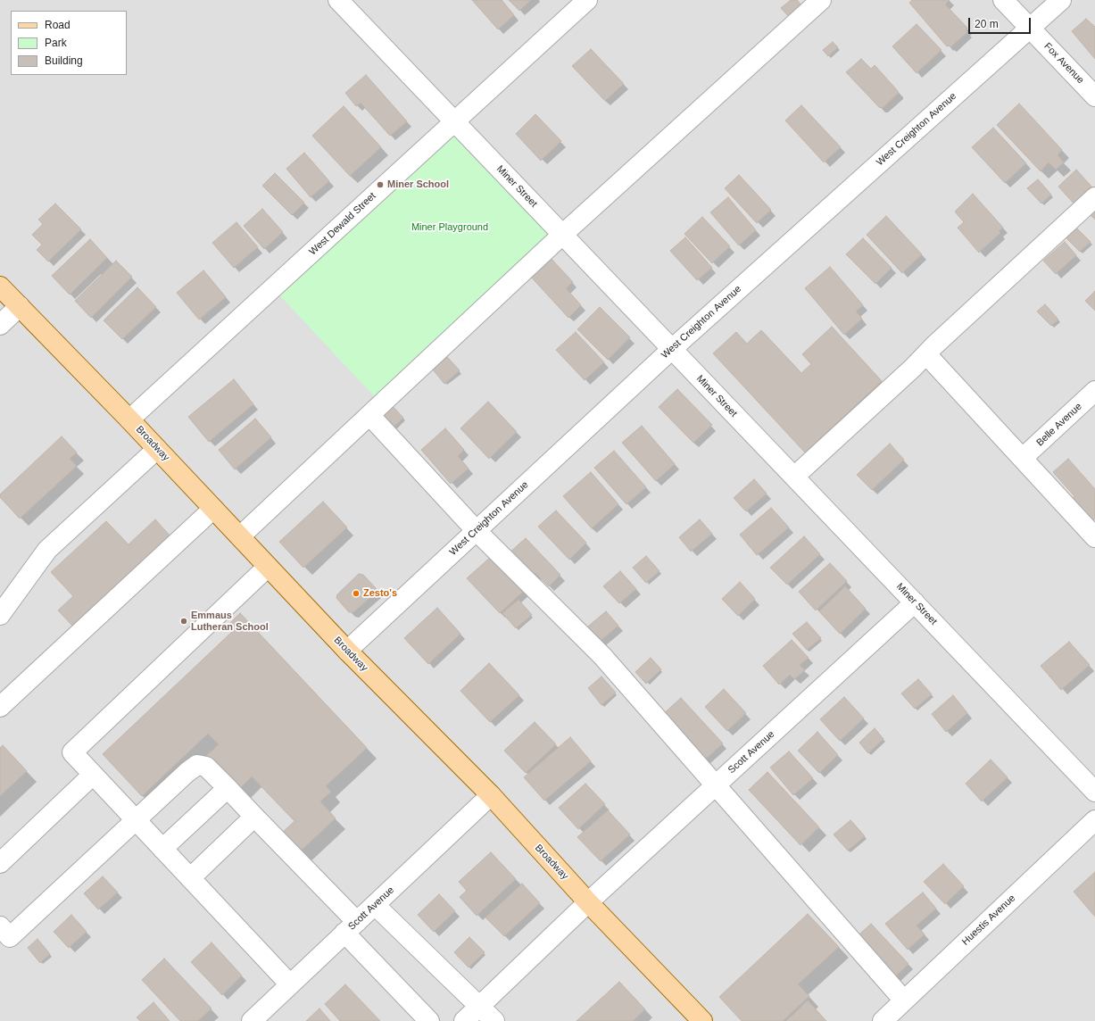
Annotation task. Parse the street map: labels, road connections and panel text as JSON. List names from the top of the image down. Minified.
{"streets":{"main road":["Broadway"],"street":["Fox Avenue","West Creighton Avenue","Miner Street","West Dewald Street","Belle Avenue","Scott Avenue","Huestis Avenue"]},"crossings":[["Fox Avenue","West Creighton Avenue"],["West Creighton Avenue","Miner Street"],["West Creighton Avenue","Broadway"],["Miner Street","West Dewald Street"],["Miner Street","Scott Avenue"],["West Dewald Street","Broadway"],["Broadway","Scott Avenue"]],"parks":["Miner Playground"],"places":["Miner School","Zesto's","Emmaus Lutheran School"],"legend":["Road","Park","Building"],"scale_bar":"20 m"}
